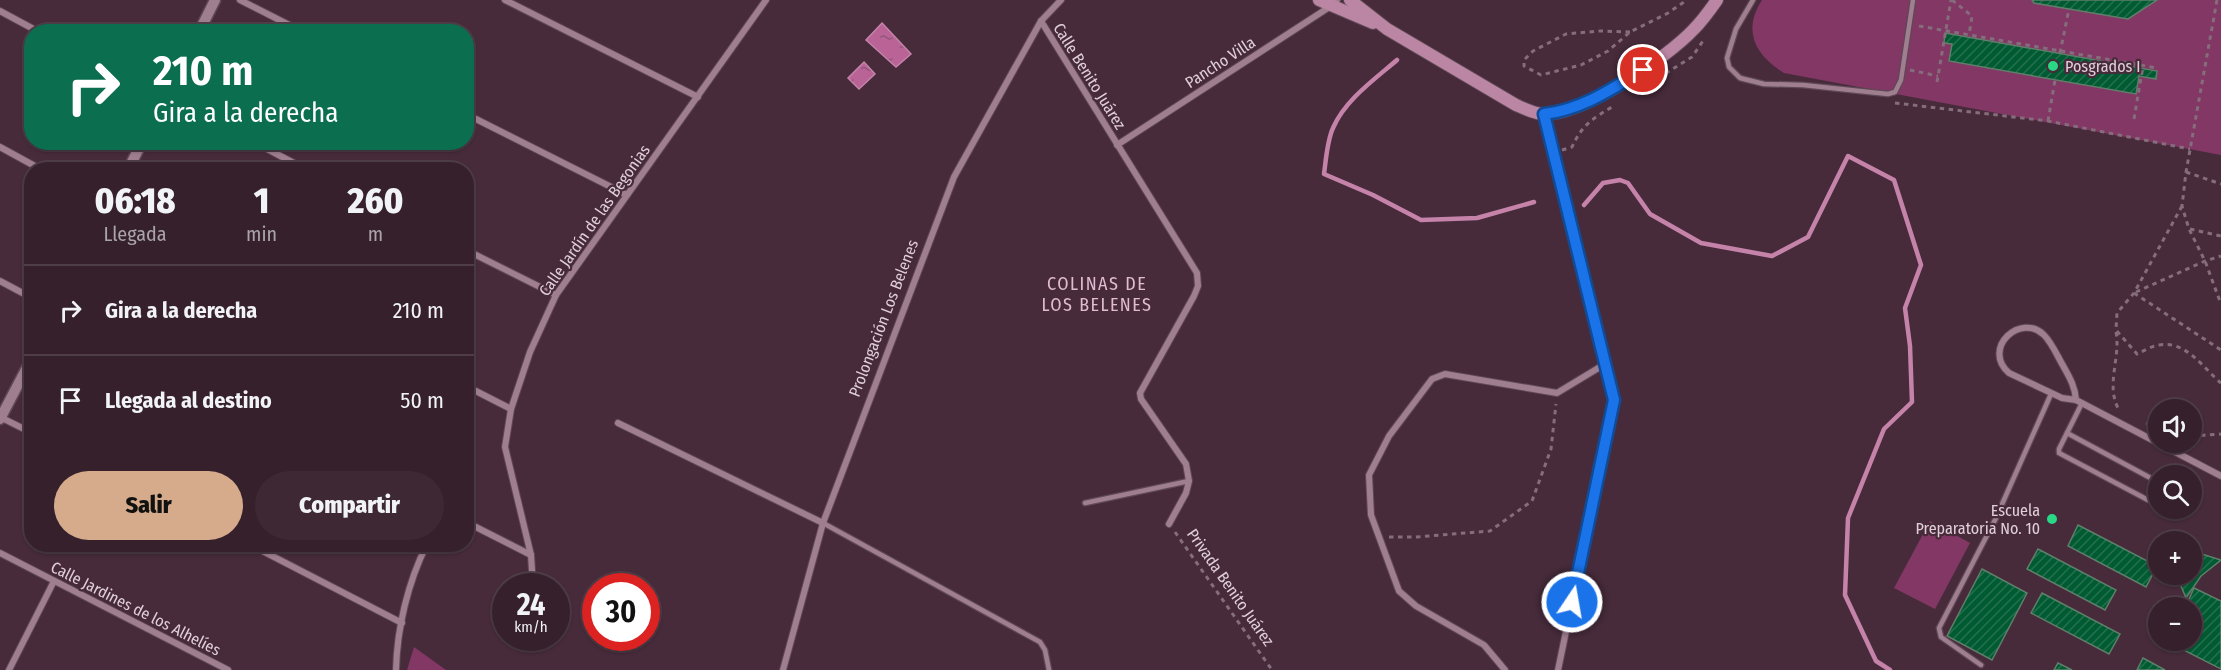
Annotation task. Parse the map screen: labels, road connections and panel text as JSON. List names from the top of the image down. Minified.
{"streets":{"street":["Pancho Villa","Calle Benito Juárez","Calle Jardín de las Begonias","Prolongación Los Belenes","Privada Benito Juárez","Calle Jardines de los Alhelíes"]},"crossings":[["Pancho Villa","Calle Benito Juárez"],["Calle Benito Juárez","Prolongación Los Belenes"]],"districts":["COLINAS DE LOS BELENES"],"places":["Posgrados I","Escuela Preparatoria No. 10"],"page":{"turn":["210 m","Gira a la derecha"],"eta":["06:18","Llegada","1","min","260","m"],"list":[{"name":"Gira a la derecha","value":"210 m"},{"name":"Llegada al destino","value":"50 m"}],"map_buttons":["+","−"],"buttons":["Salir","Compartir"],"speed":"24 km/h","limit":"30"}}
